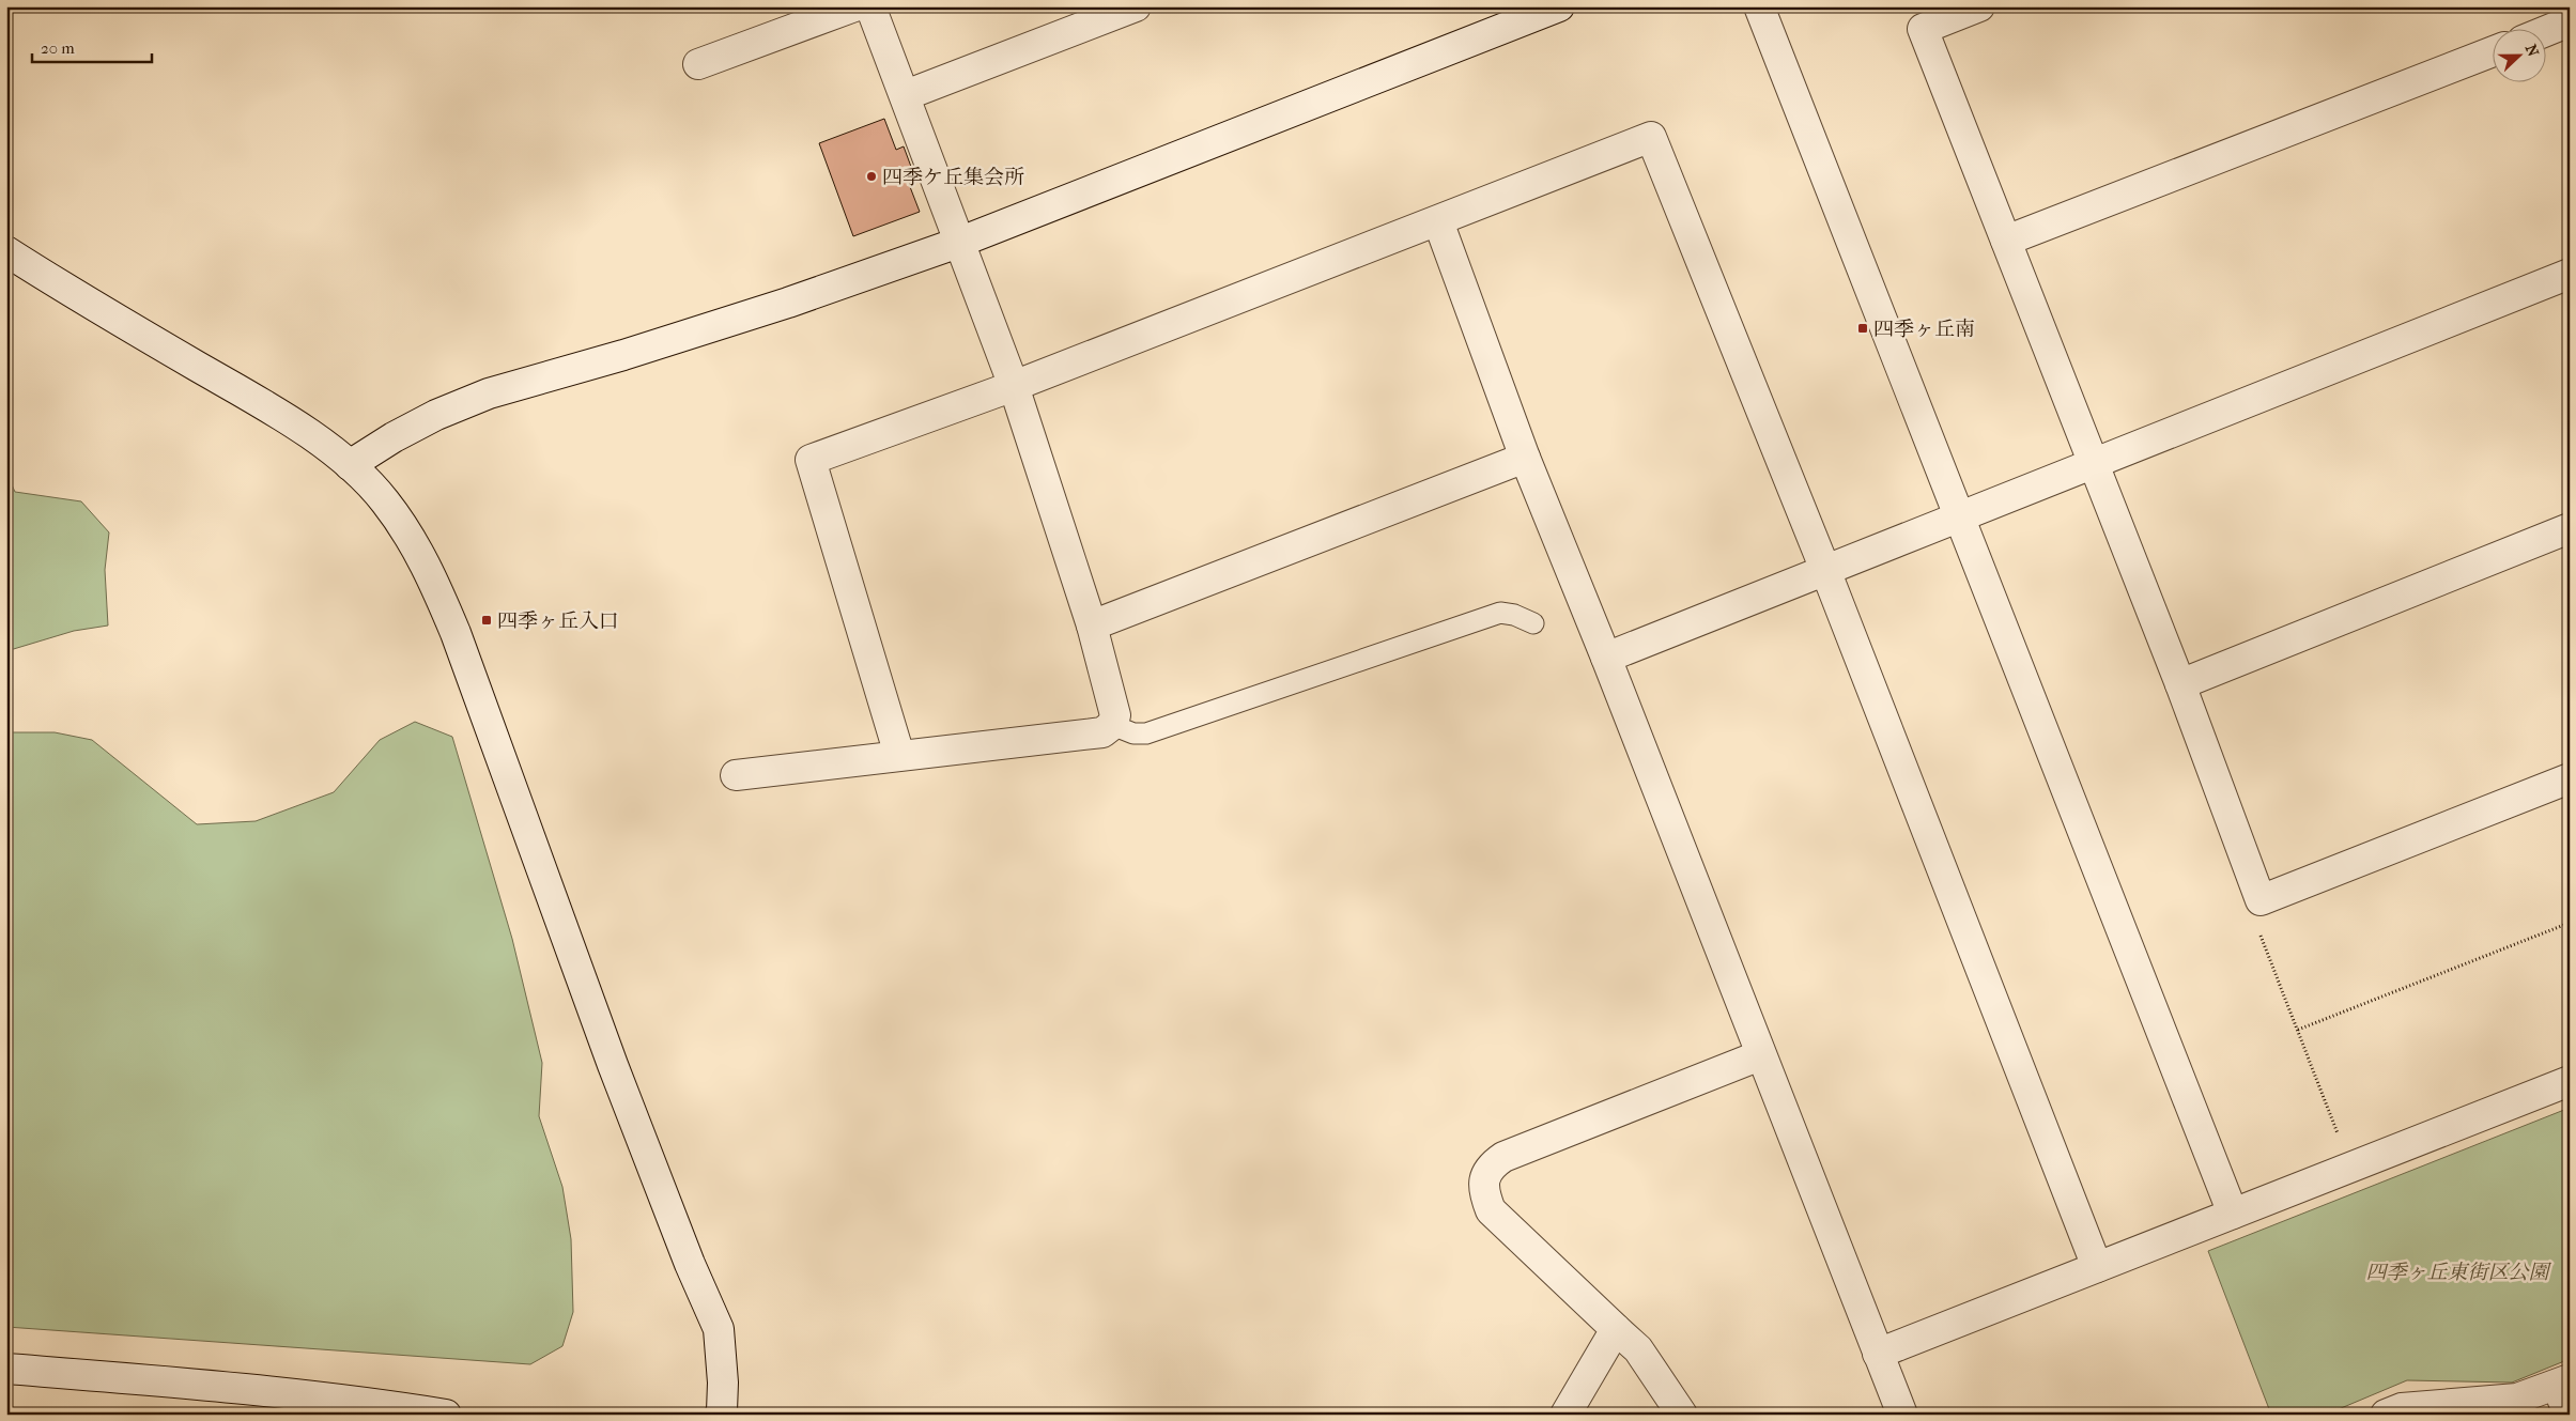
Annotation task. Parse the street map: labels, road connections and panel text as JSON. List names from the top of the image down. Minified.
{"parks":["四季ヶ丘東街区公園"],"places":{"other":["四季ケ丘集会所"],"transit":["四季ヶ丘南","四季ヶ丘入口"]},"scale_bar":"20 m","north":"right"}
